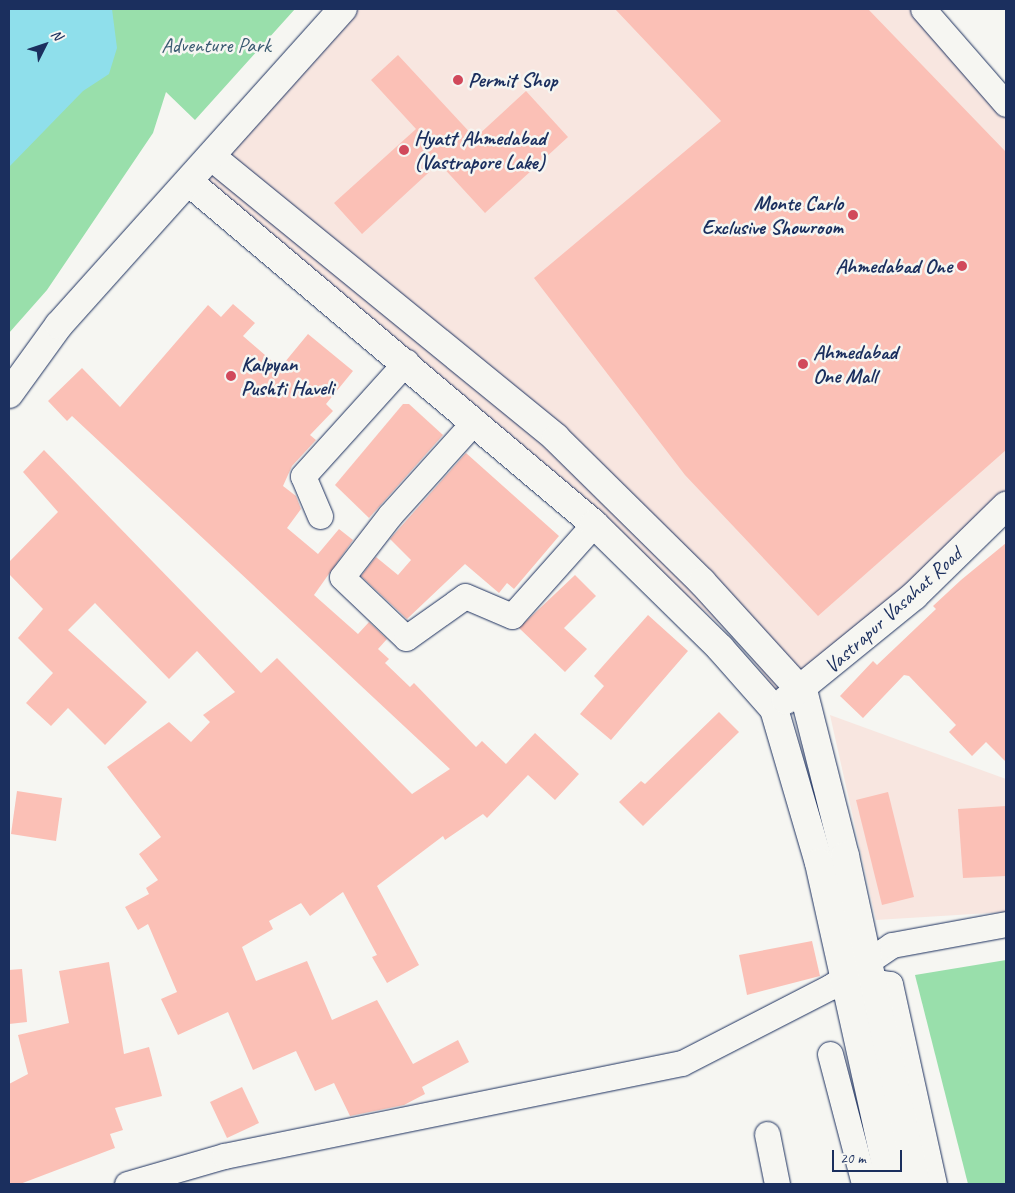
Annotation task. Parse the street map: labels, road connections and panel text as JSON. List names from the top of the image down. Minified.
{"streets":{"street":["Vastrapur Vasahat Road"]},"parks":["Adventure Park"],"places":["Permit Shop","Hyatt Ahmedabad (Vastrapore Lake)","Monte Carlo Exclusive Showroom","Ahmedabad One","Ahmedabad One Mall","Kalpyan Pushti Haveli"],"scale_bar":"20 m","north":"top right"}
